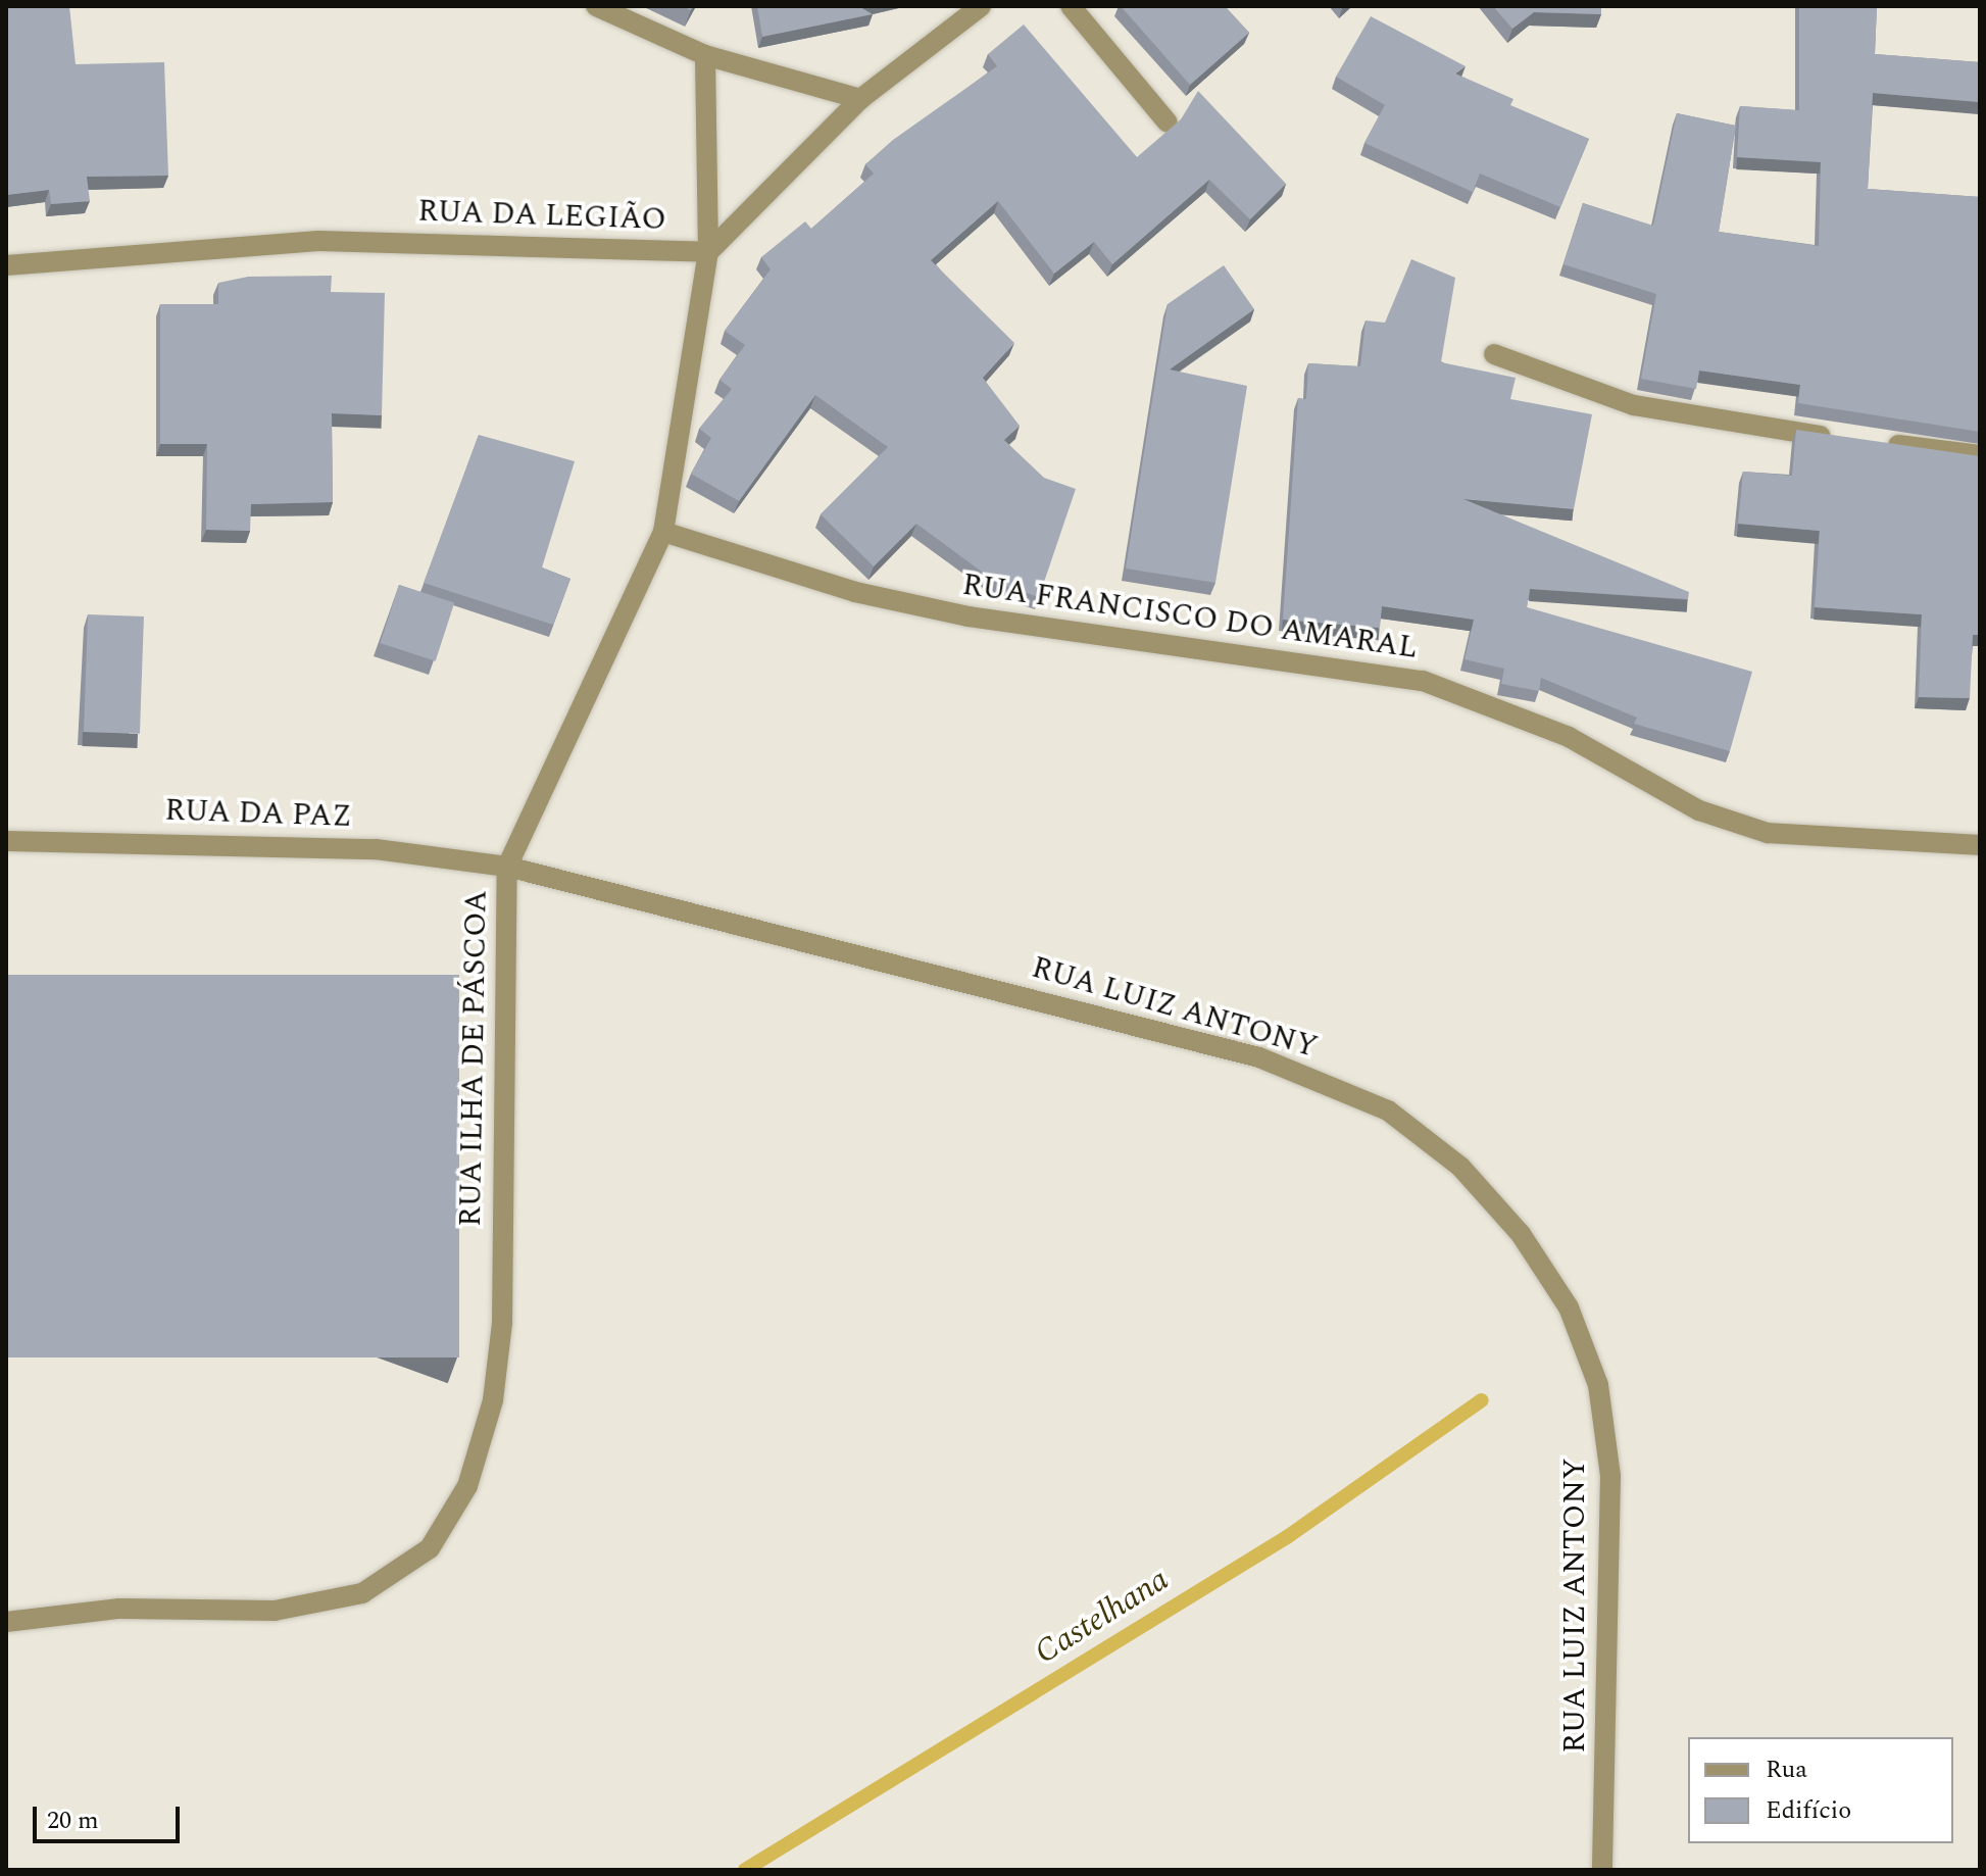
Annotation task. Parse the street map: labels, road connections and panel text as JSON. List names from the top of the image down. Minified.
{"streets":{"street":["RUA DA LEGIÃO","RUA FRANCISCO DO AMARAL","RUA DA PAZ","RUA LUIZ ANTONY","RUA ILHA DE PÁSCOA"]},"crossings":[["RUA DA LEGIÃO","RUA ILHA DE PÁSCOA"],["RUA FRANCISCO DO AMARAL","RUA ILHA DE PÁSCOA"],["RUA DA PAZ","RUA LUIZ ANTONY"],["RUA DA PAZ","RUA ILHA DE PÁSCOA"],["RUA LUIZ ANTONY","RUA ILHA DE PÁSCOA"]],"water":["Castelhana"],"legend":["Rua","Edifício"],"scale_bar":"20 m"}
